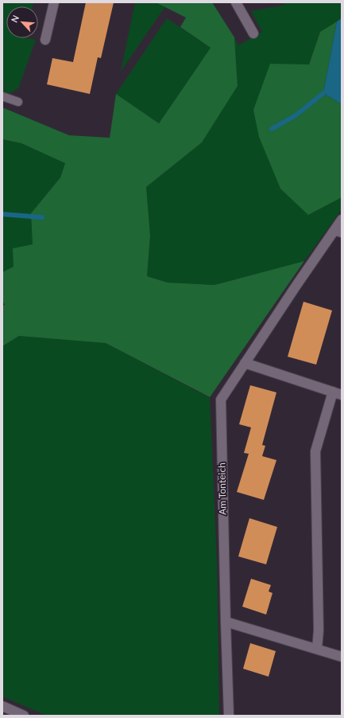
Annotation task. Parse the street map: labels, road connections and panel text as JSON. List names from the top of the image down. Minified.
{"streets":{"street":["Am Tonteich"]},"north":"top left"}
